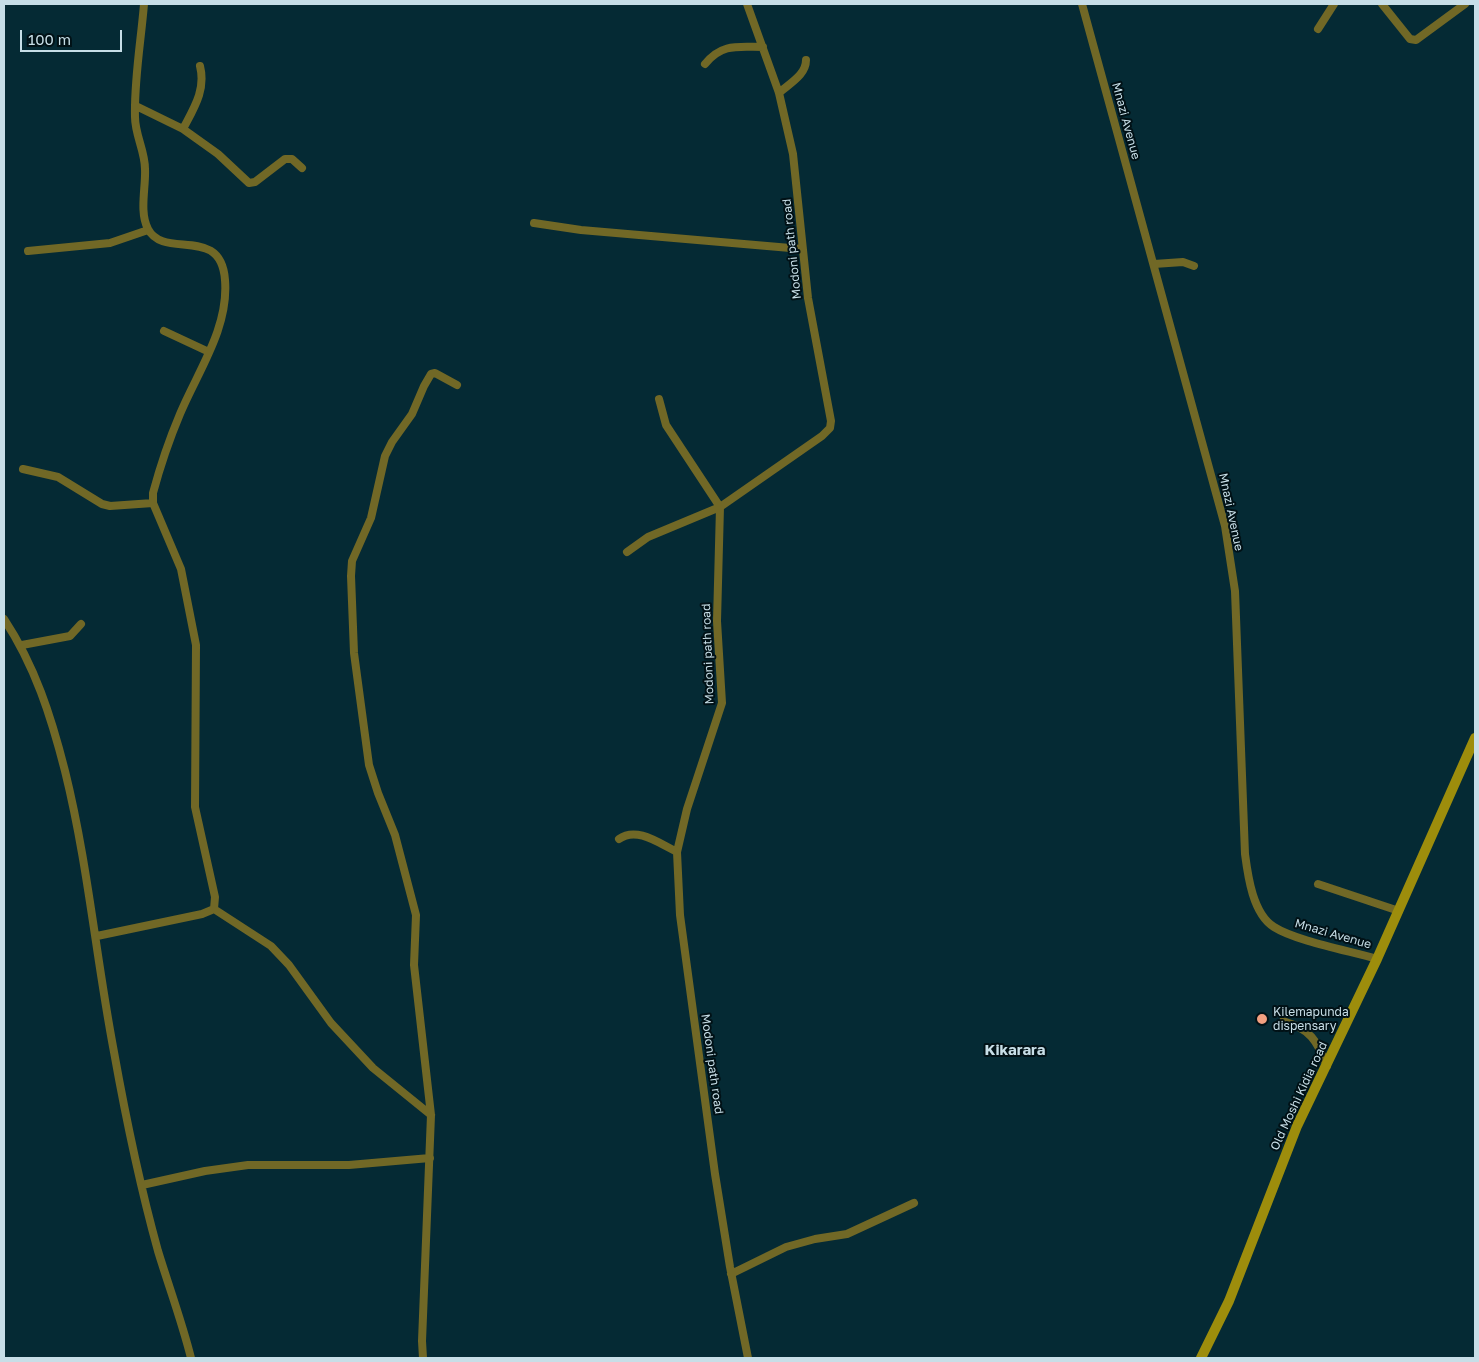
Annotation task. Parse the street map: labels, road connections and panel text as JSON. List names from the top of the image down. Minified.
{"streets":{"street":["Mnazi Avenue","Modoni path road","Old Moshi Kidia road"]},"crossings":[["Mnazi Avenue","Old Moshi Kidia road"]],"districts":["Kikarara"],"places":["Kilemapunda dispensary"],"scale_bar":"100 m"}
